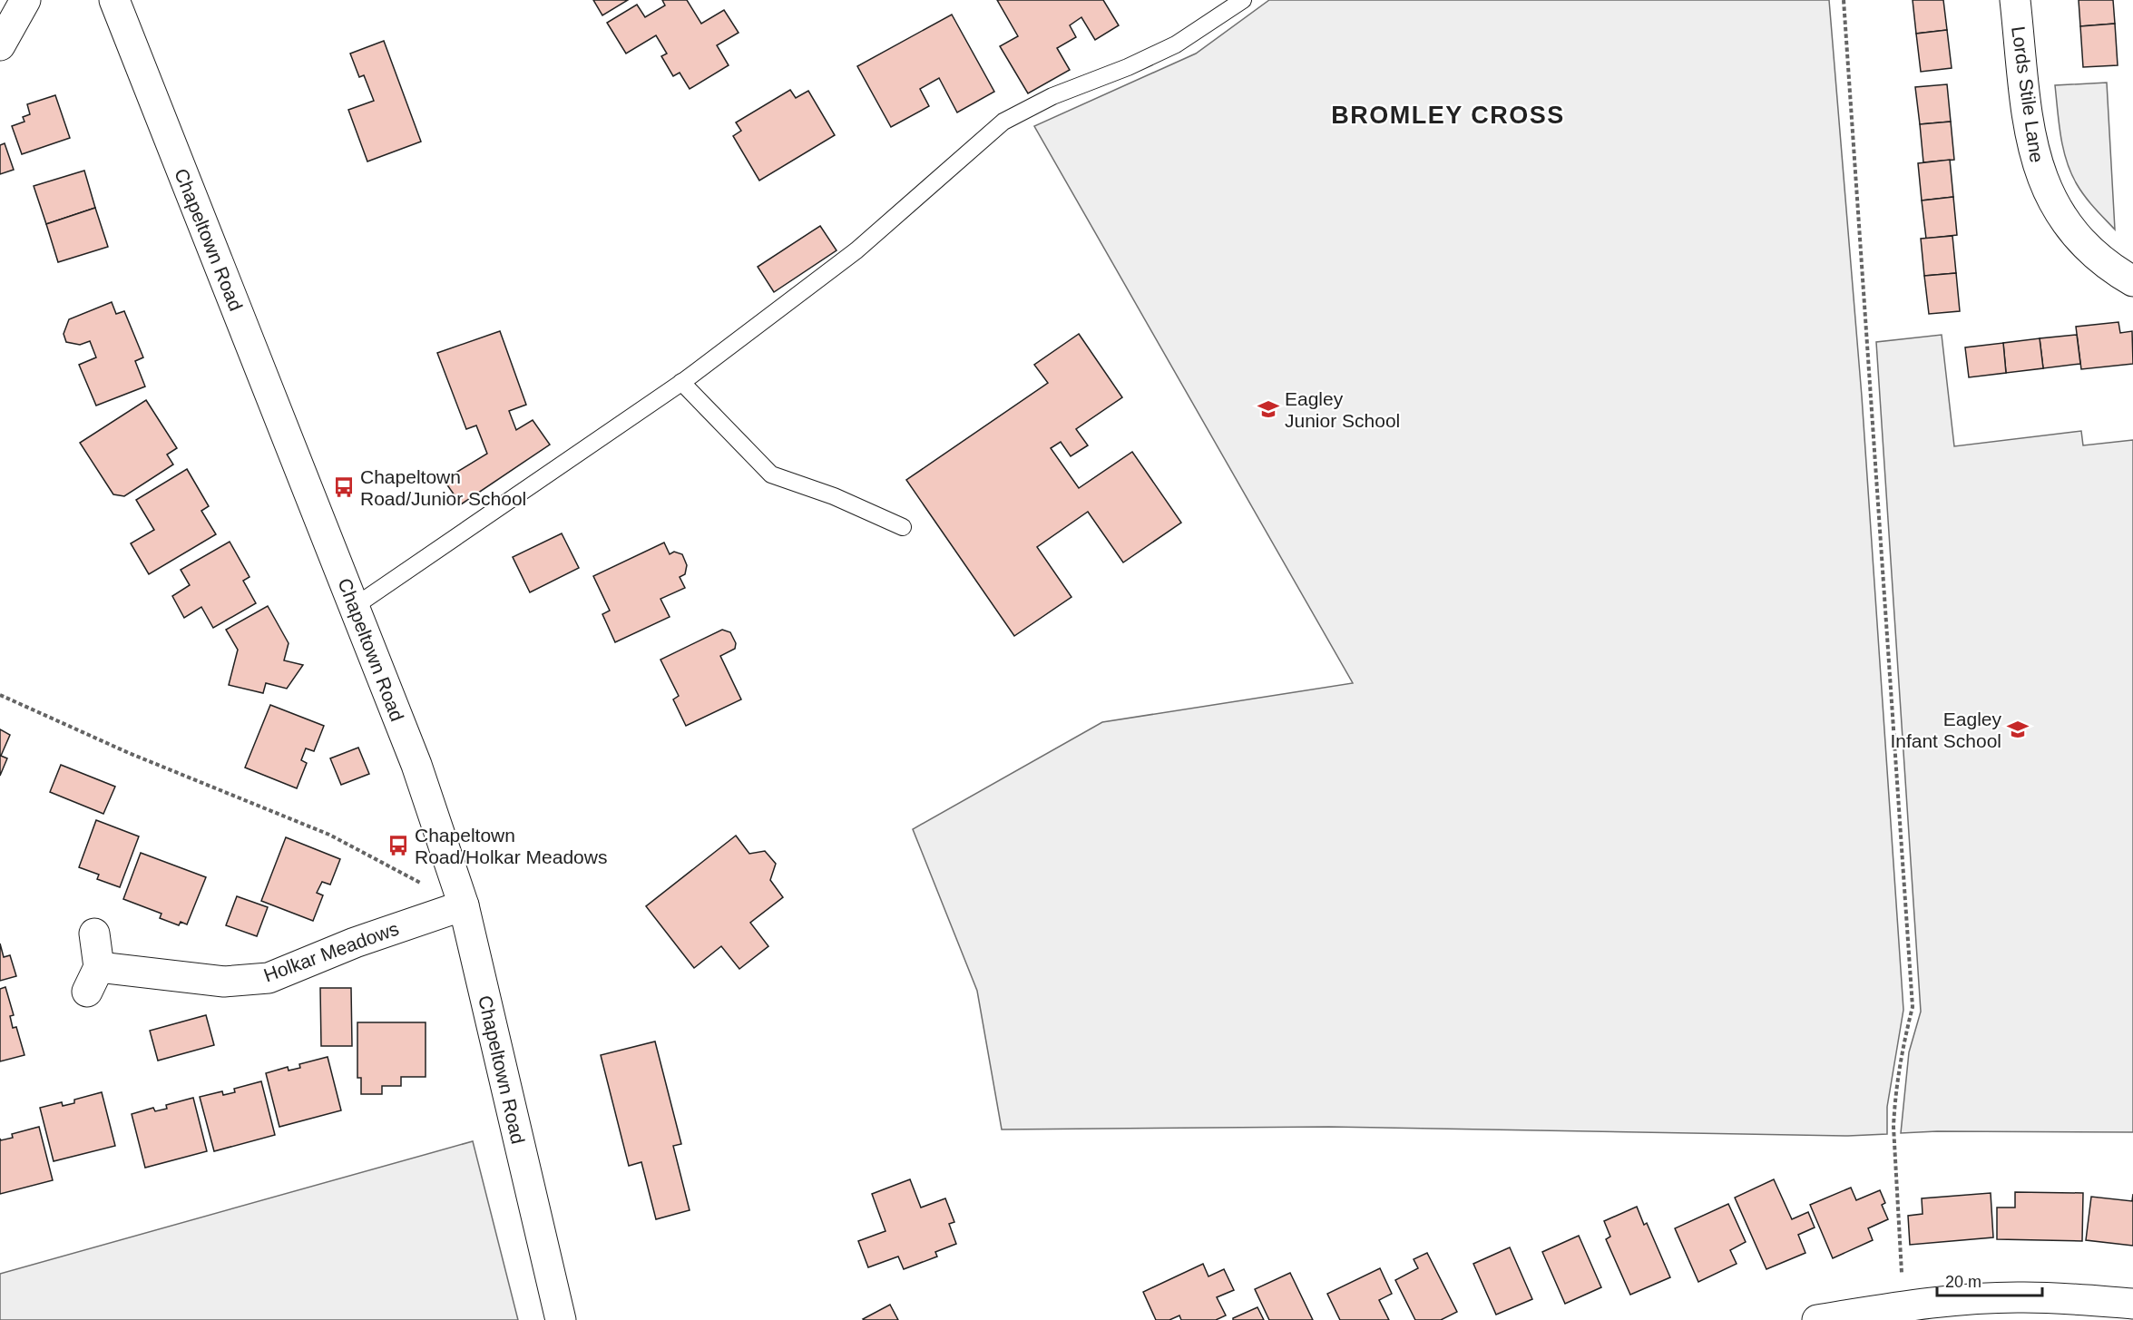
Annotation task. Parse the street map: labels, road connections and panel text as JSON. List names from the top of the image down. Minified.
{"streets":{"main road":["Lords Stile Lane","Chapeltown Road","Holkar Meadows"]},"crossings":[["Chapeltown Road","Holkar Meadows"]],"districts":["BROMLEY CROSS"],"places":{"school or university":["Eagley Junior School","Eagley Infant School"],"bus stop":["Chapeltown Road/Junior School","Chapeltown Road/Holkar Meadows"]},"scale_bar":"20 m"}
